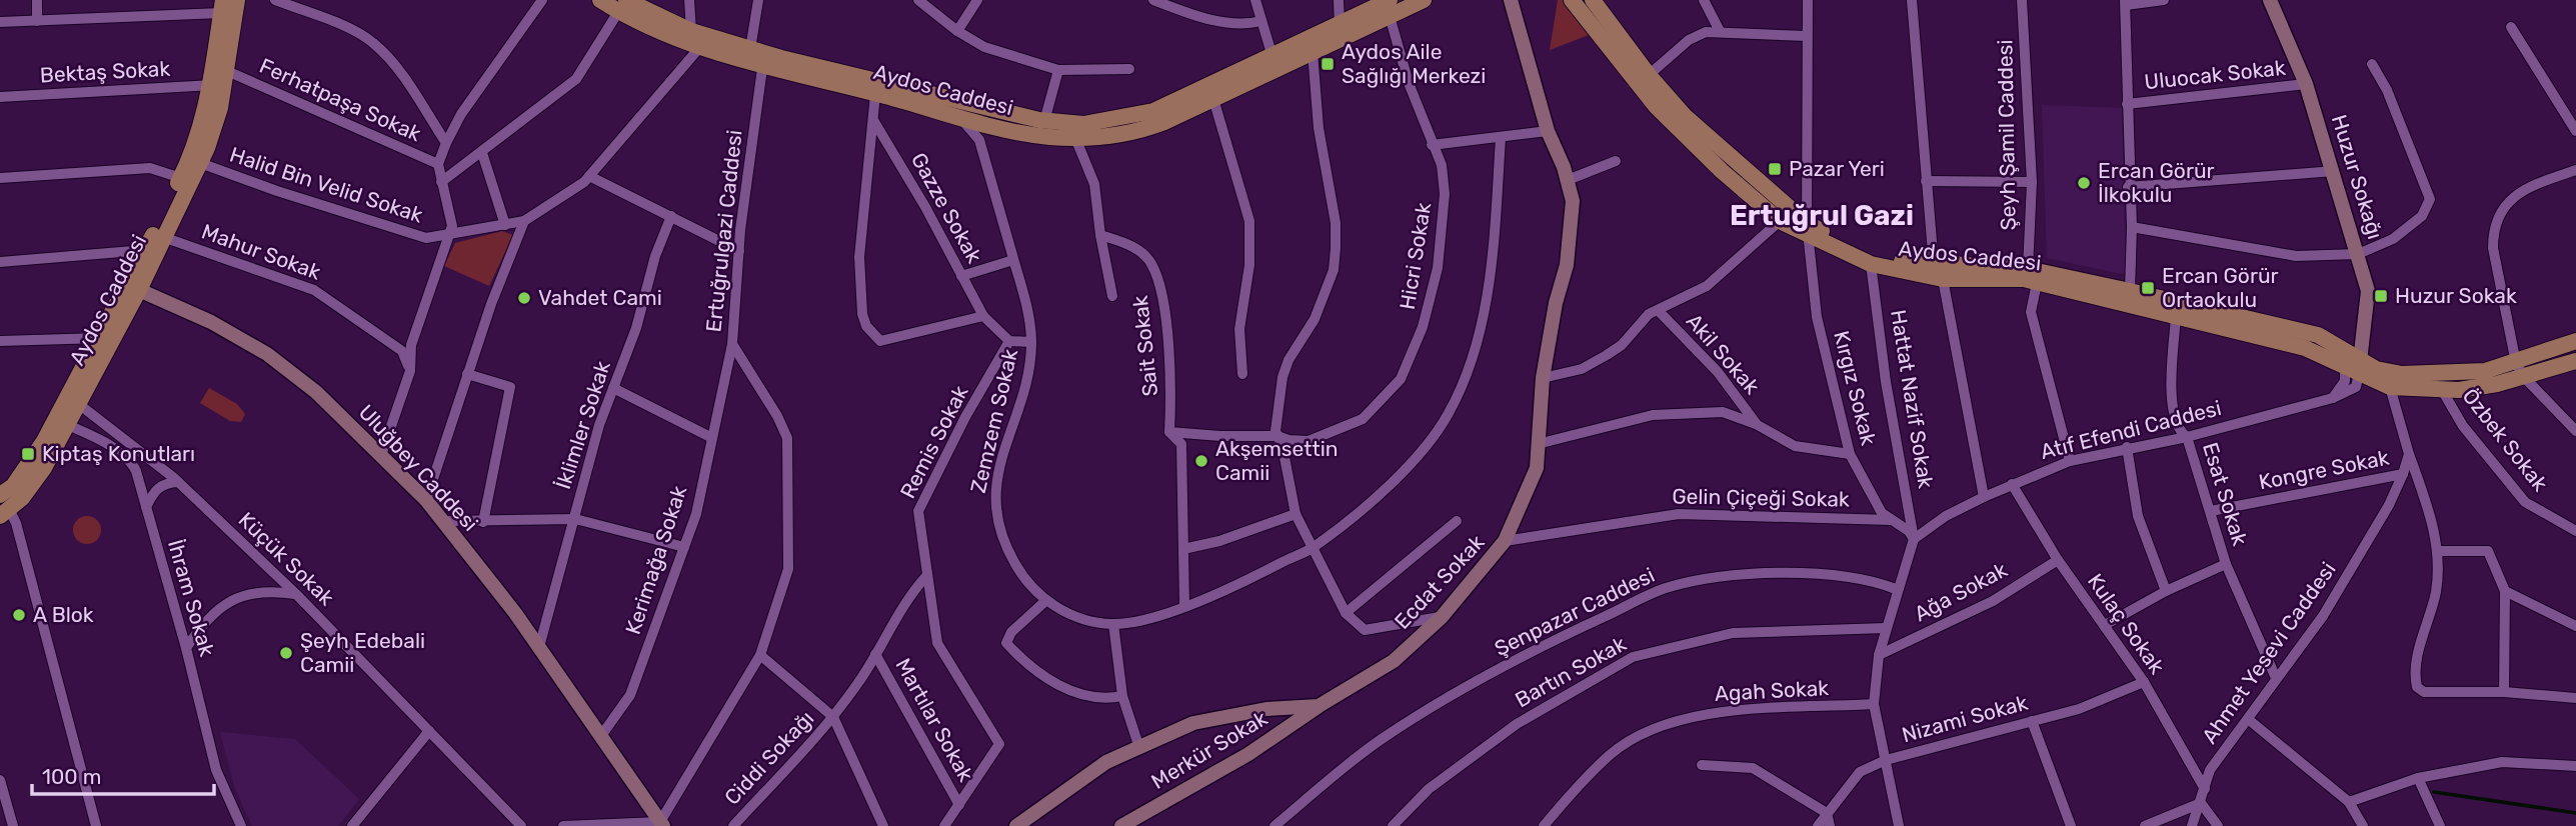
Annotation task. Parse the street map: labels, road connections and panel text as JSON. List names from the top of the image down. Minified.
{"streets":{"main road":["Aydos Caddesi"],"street":["Bektaş Sokak","Uluocak Sokak","Ferhatpaşa Sokak","Şeyh Şamil Caddesi","Huzur Sokağı","Halid Bin Velid Sokak","Gazze Sokak","Ertuğrulgazi Caddesi","Mahur Sokak","Hicri Sokak","Sait Sokak","Akil Sokak","Kırgız Sokak","Hattat Nazif Sokak","Zemzem Sokak","İklimler Sokak","Atıf Efendi Caddesi","Özbek Sokak","Remis Sokak","Uluğbey Caddesi","Kongre Sokak","Esat Sokak","Gelin Çiçeği Sokak","Küçük Sokak","Kerimağa Sokak","Ecdat Sokak","Ağa Sokak","İhram Sokak","Şenpazar Caddesi","Kulaç Sokak","Ahmet Yesevi Caddesi","Bartın Sokak","Agah Sokak","Nizami Sokak","Martılar Sokak","Merkür Sokak","Ciddi Sokağı"]},"crossings":[["Bektaş Sokak","Aydos Caddesi"],["Bektaş Sokak","Ferhatpaşa Sokak"],["Uluocak Sokak","Huzur Sokağı"],["Aydos Caddesi","Ferhatpaşa Sokak"],["Aydos Caddesi","Şeyh Şamil Caddesi"],["Aydos Caddesi","Huzur Sokağı"],["Aydos Caddesi","Halid Bin Velid Sokak"],["Aydos Caddesi","Ertuğrulgazi Caddesi"],["Aydos Caddesi","Mahur Sokak"],["Aydos Caddesi","Hicri Sokak"],["Aydos Caddesi","Kırgız Sokak"],["Aydos Caddesi","Hattat Nazif Sokak"],["Aydos Caddesi","Zemzem Sokak"],["Aydos Caddesi","Atıf Efendi Caddesi"],["Aydos Caddesi","Özbek Sokak"],["Aydos Caddesi","Uluğbey Caddesi"],["Aydos Caddesi","Esat Sokak"],["Aydos Caddesi","Küçük Sokak"],["Aydos Caddesi","İhram Sokak"],["Şeyh Şamil Caddesi","Atıf Efendi Caddesi"],["Huzur Sokağı","Atıf Efendi Caddesi"],["Gazze Sokak","Remis Sokak"],["Ertuğrulgazi Caddesi","Uluğbey Caddesi"],["Ertuğrulgazi Caddesi","Kerimağa Sokak"],["Hicri Sokak","Sait Sokak"],["Sait Sokak","Zemzem Sokak"],["Kırgız Sokak","Hattat Nazif Sokak"],["Kırgız Sokak","Atıf Efendi Caddesi"],["Kırgız Sokak","Gelin Çiçeği Sokak"],["Hattat Nazif Sokak","Atıf Efendi Caddesi"],["İklimler Sokak","Uluğbey Caddesi"],["Atıf Efendi Caddesi","Esat Sokak"],["Atıf Efendi Caddesi","Kulaç Sokak"],["Remis Sokak","Martılar Sokak"],["Remis Sokak","Ciddi Sokağı"],["Uluğbey Caddesi","Kerimağa Sokak"],["Kongre Sokak","Esat Sokak"],["Kongre Sokak","Ahmet Yesevi Caddesi"],["Esat Sokak","Ahmet Yesevi Caddesi"],["Gelin Çiçeği Sokak","Ecdat Sokak"],["Ecdat Sokak","Merkür Sokak"],["Ağa Sokak","Kulaç Sokak"],["Kulaç Sokak","Ahmet Yesevi Caddesi"],["Kulaç Sokak","Nizami Sokak"],["Martılar Sokak","Ciddi Sokağı"]],"districts":["Ertuğrul Gazi"],"places":{"transit":["Aydos Aile Sağlığı Merkezi","Pazar Yeri","Ercan Görür Ortaokulu","Huzur Sokak","Kiptaş Konutları"],"other":["Ercan Görür İlkokulu","Vahdet Cami","Akşemsettin Camii","A Blok","Şeyh Edebali Camii"]},"scale_bar":"100 m"}
